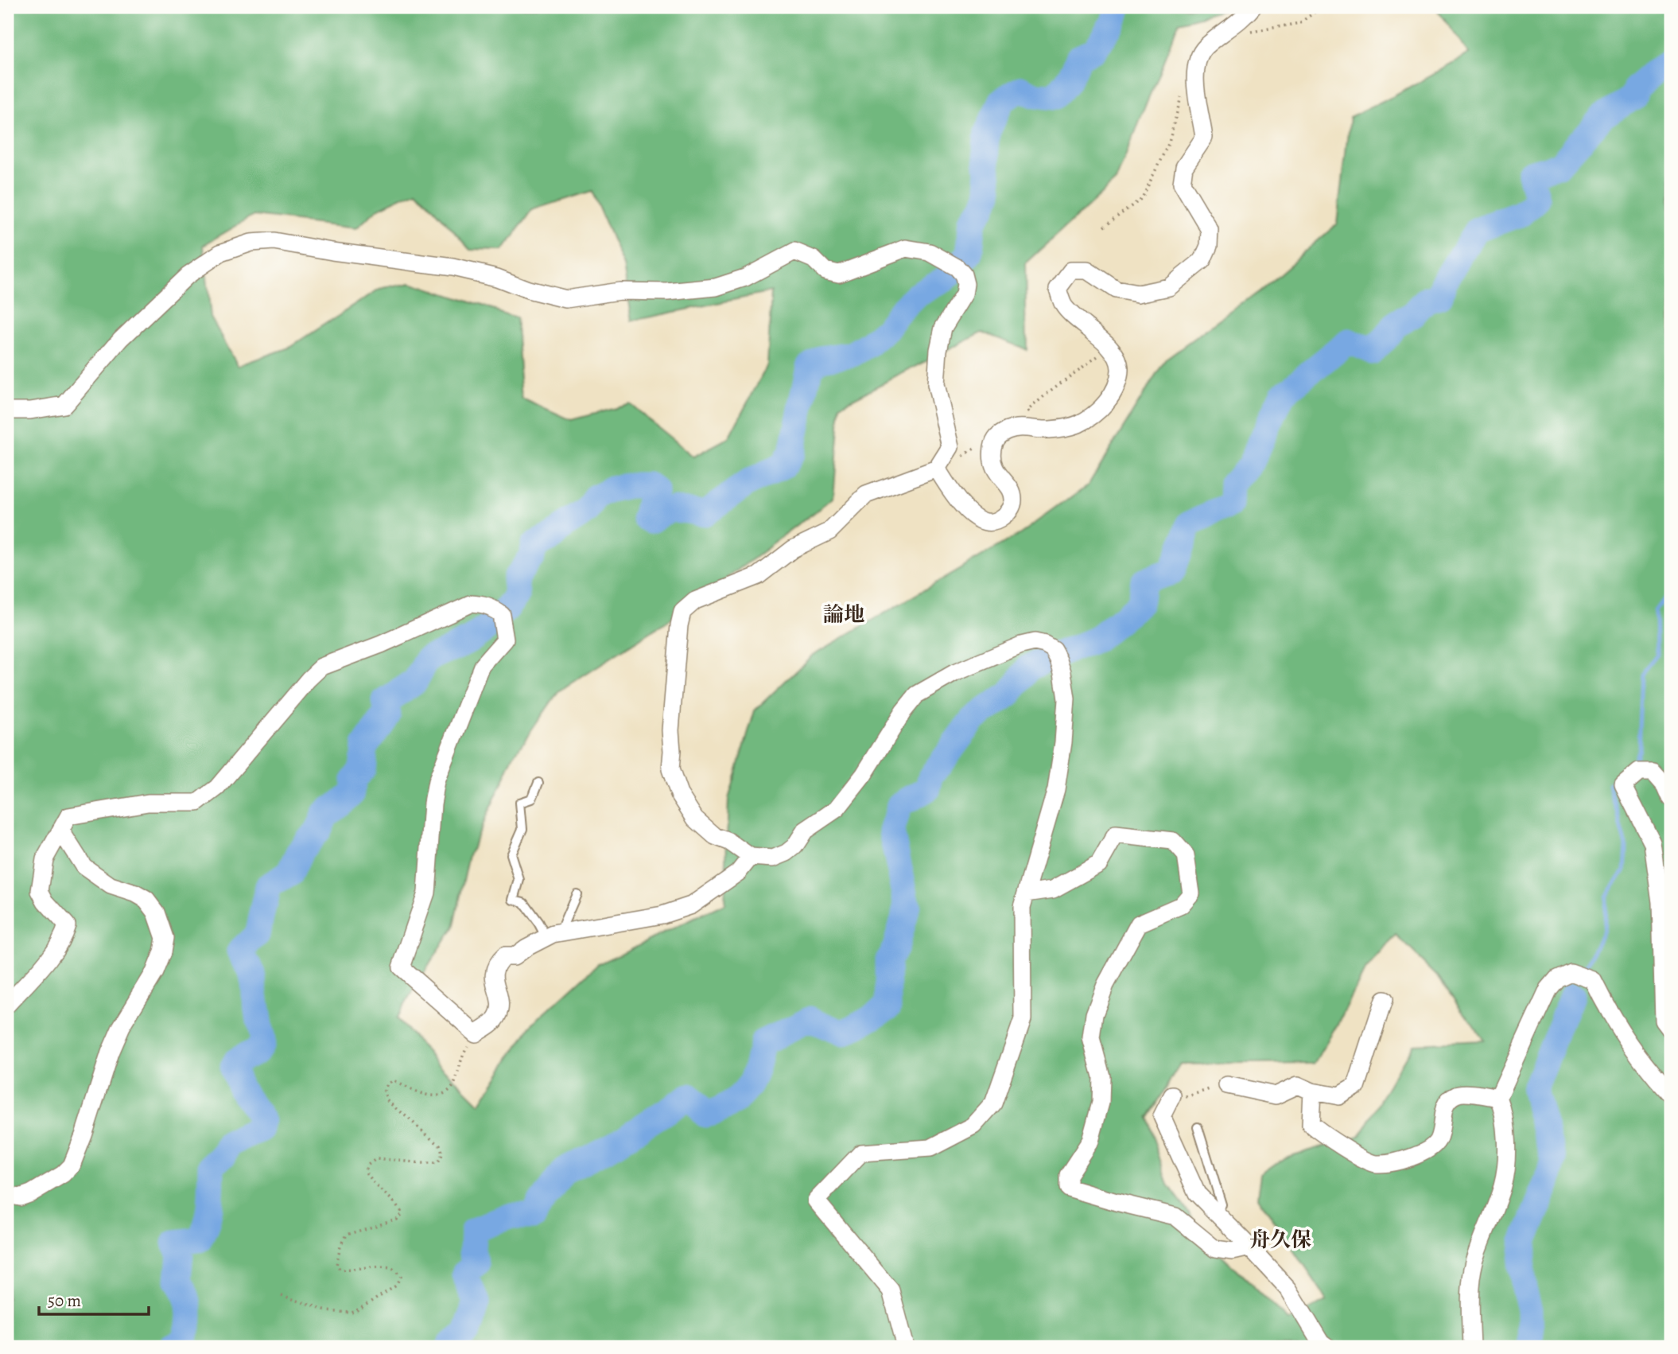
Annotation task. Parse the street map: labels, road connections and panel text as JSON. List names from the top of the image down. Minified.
{"districts":["論地","舟久保"],"scale_bar":"50 m"}
